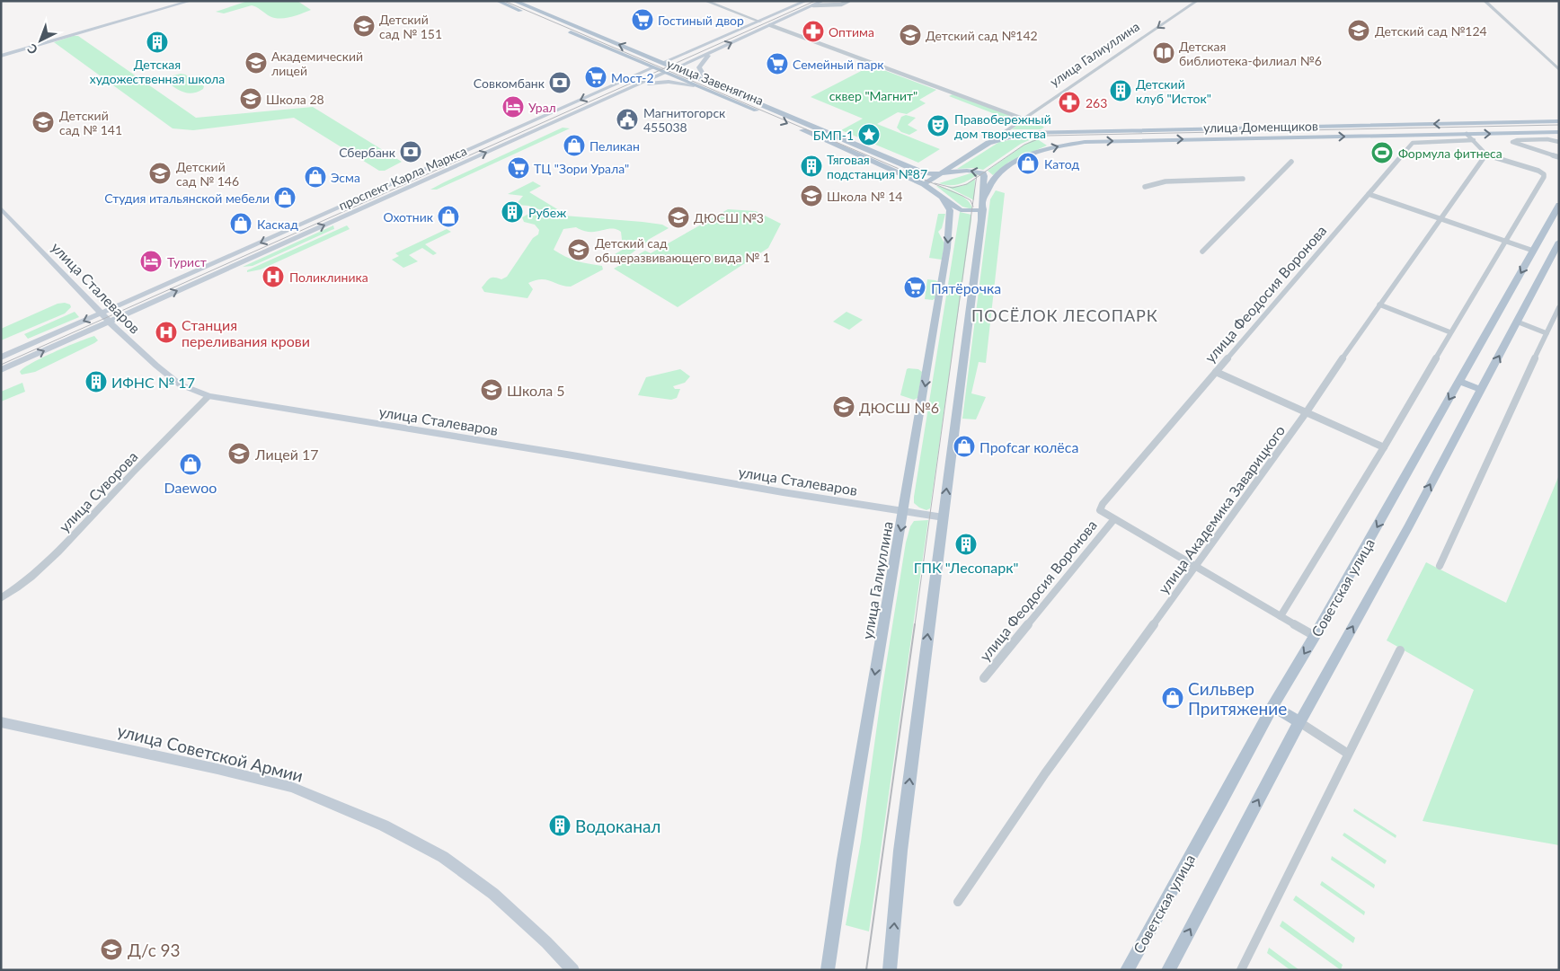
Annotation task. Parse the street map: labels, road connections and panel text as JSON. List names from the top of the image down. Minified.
{"streets":{"main road":["улица Галиуллина","улица Завенягина","улица Доменщиков","проспект Карла Маркса","улица Сталеваров","Советская улица","улица Советской Армии"],"street":["улица Феодосия Воронова","улица Суворова","улица Академика Заварицкого"]},"crossings":[["улица Галиуллина","улица Завенягина"],["улица Галиуллина","улица Доменщиков"],["улица Галиуллина","улица Сталеваров"],["улица Завенягина","проспект Карла Маркса"],["проспект Карла Маркса","улица Сталеваров"],["улица Сталеваров","улица Суворова"]],"districts":["ПОСЁЛОК ЛЕСОПАРК"],"parks":["сквер \"Магнит\""],"places":{"supermarket":["Гостиный двор","Семейный парк","Мост-2","ТЦ \"Зори Урала\"","Пятёрочка"],"school or university":["Детский сад № 151","Детский сад №124","Детский сад №142","Академический лицей","Школа 28","Детский сад № 141","Детский сад № 146","Школа № 14","ДЮСШ №3","Детский сад общеразвивающего вида № 1","Школа 5","ДЮСШ №6","Лицей 17","Д/с 93"],"pharmacy":["Оптима","263"],"building":["Детская художественная школа","Детский клуб \"Исток\"","Тяговая подстанция №87","Рубеж","ИФНС № 17","ГПК \"Лесопарк\"","Водоканал"],"library":["Детская библиотека-филиал №6"],"bank":["Совкомбанк","Сбербанк"],"hotel":["Урал","Турист"],"public building":["Магнитогорск 455038"],"theatre":["Правобережный дом творчества"],"place":["БМП-1"],"shop":["Пеликан","Катод","Эсма","Студия итальянской мебели","Охотник","Каскад","Проfcar колёса","Daewoo","Сильвер Притяжение"],"sports":["Формула фитнеса"],"hospital":["Поликлиника","Станция переливания крови"]},"north":"bottom left"}
